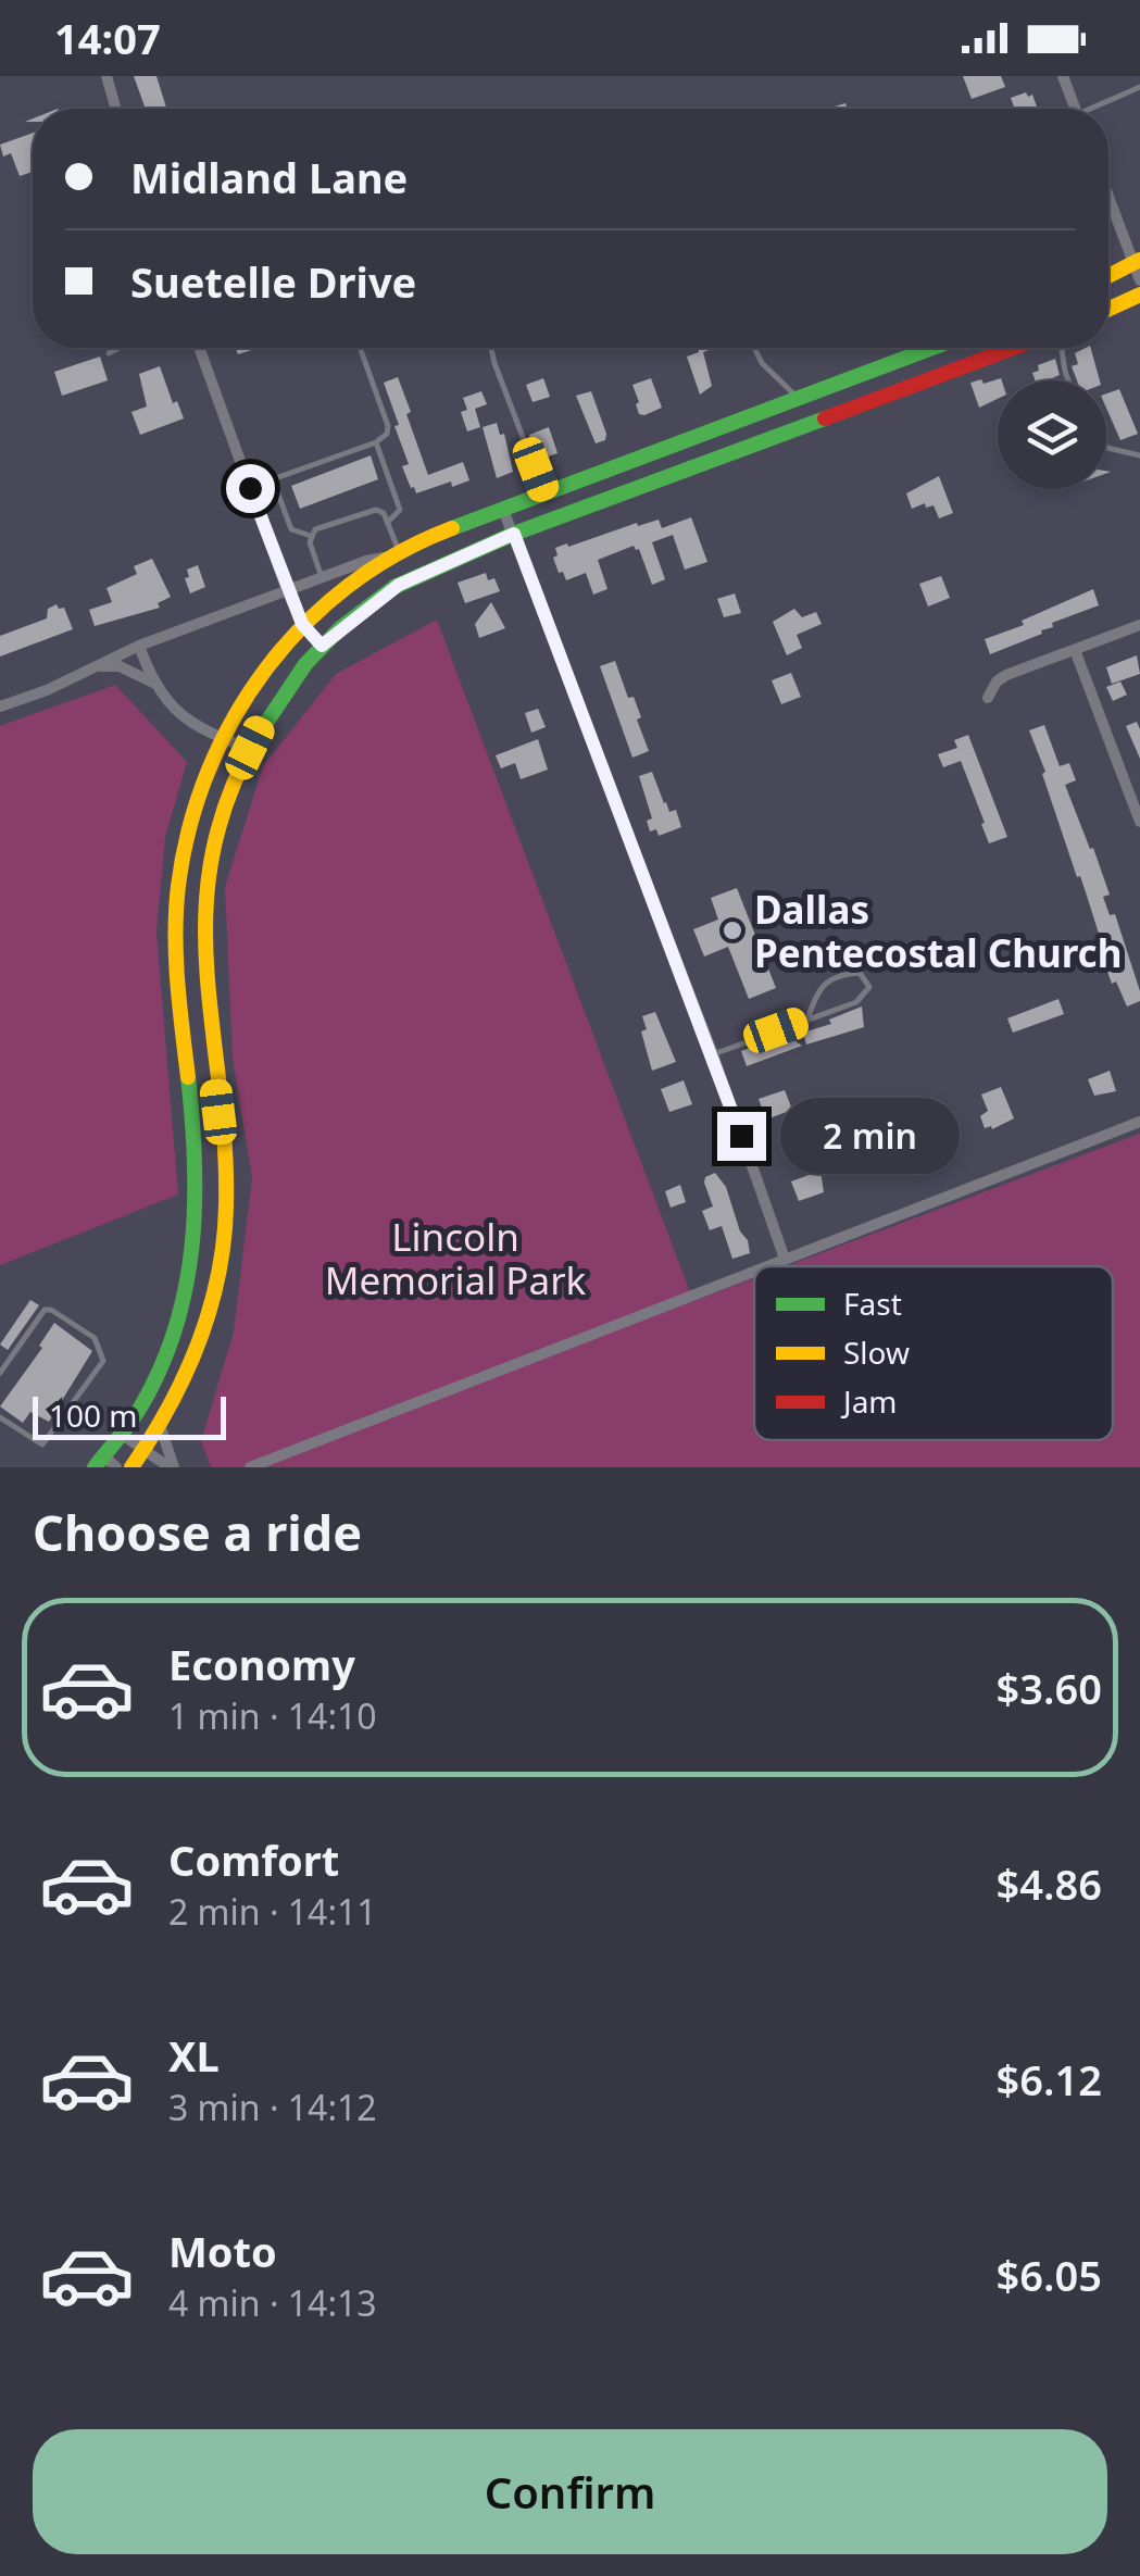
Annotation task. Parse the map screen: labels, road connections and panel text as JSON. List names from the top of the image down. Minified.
{"parks":["Lincoln Memorial Park"],"places":["Dallas Pentecostal Church"],"legend":["Fast","Slow","Jam"],"scale_bar":"100 m","page":{"status":"14:07","banner":["Midland Lane","Suetelle Drive"],"bubble":"2 min","scale":"100 m","heading":"Choose a ride","list":[{"name":"Economy","note":"1 min · 14:10","value":"$3.60"},{"name":"Comfort","note":"2 min · 14:11","value":"$4.86"},{"name":"XL","note":"3 min · 14:12","value":"$6.12"},{"name":"Moto","note":"4 min · 14:13","value":"$6.05"}],"buttons":"Confirm"}}
